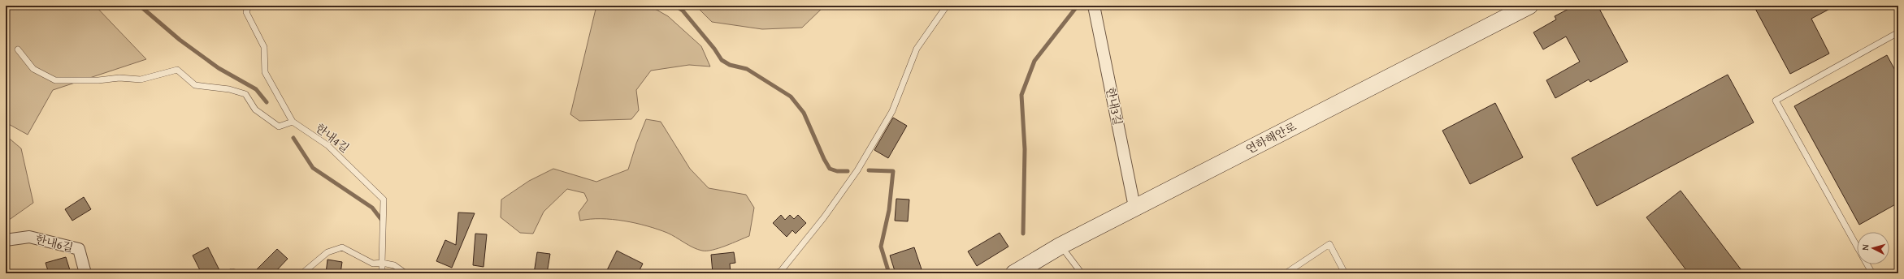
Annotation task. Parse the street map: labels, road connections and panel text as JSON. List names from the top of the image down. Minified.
{"streets":{"street":["한내3길","연하해안로","한내6길"],"lane":["한내4길"]},"crossings":[["한내3길","연하해안로"]],"north":"left"}
